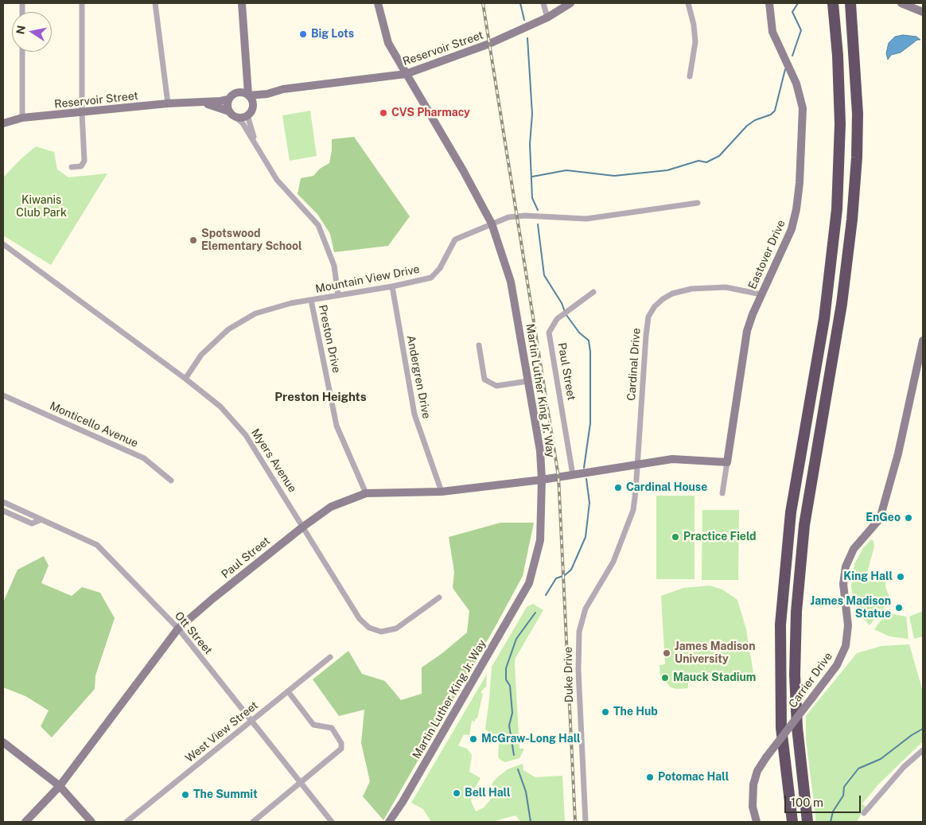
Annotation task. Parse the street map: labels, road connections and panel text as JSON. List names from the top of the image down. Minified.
{"streets":{"street":["Reservoir Street","Eastover Drive","Mountain View Drive","Preston Drive","Cardinal Drive","Paul Street","Andergren Drive","Martin Luther King Jr. Way","Monticello Avenue","Myers Avenue","Ott Street","Duke Drive","Carrier Drive","West View Street"]},"crossings":[["Reservoir Street","Martin Luther King Jr. Way"],["Eastover Drive","Cardinal Drive"],["Eastover Drive","Paul Street"],["Mountain View Drive","Preston Drive"],["Mountain View Drive","Andergren Drive"],["Mountain View Drive","Martin Luther King Jr. Way"],["Mountain View Drive","Myers Avenue"],["Preston Drive","Paul Street"],["Cardinal Drive","Paul Street"],["Cardinal Drive","Duke Drive"],["Paul Street","Andergren Drive"],["Paul Street","Martin Luther King Jr. Way"],["Paul Street","Myers Avenue"],["Paul Street","Ott Street"],["Ott Street","West View Street"]],"districts":["Preston Heights"],"parks":["Kiwanis Club Park"],"places":["Big Lots","CVS Pharmacy","Spotswood Elementary School","Cardinal House","EnGeo","Practice Field","King Hall","James Madison Statue","James Madison University","Mauck Stadium","The Hub","McGraw-Long Hall","Potomac Hall","Bell Hall","The Summit"],"scale_bar":"100 m","north":"left"}
